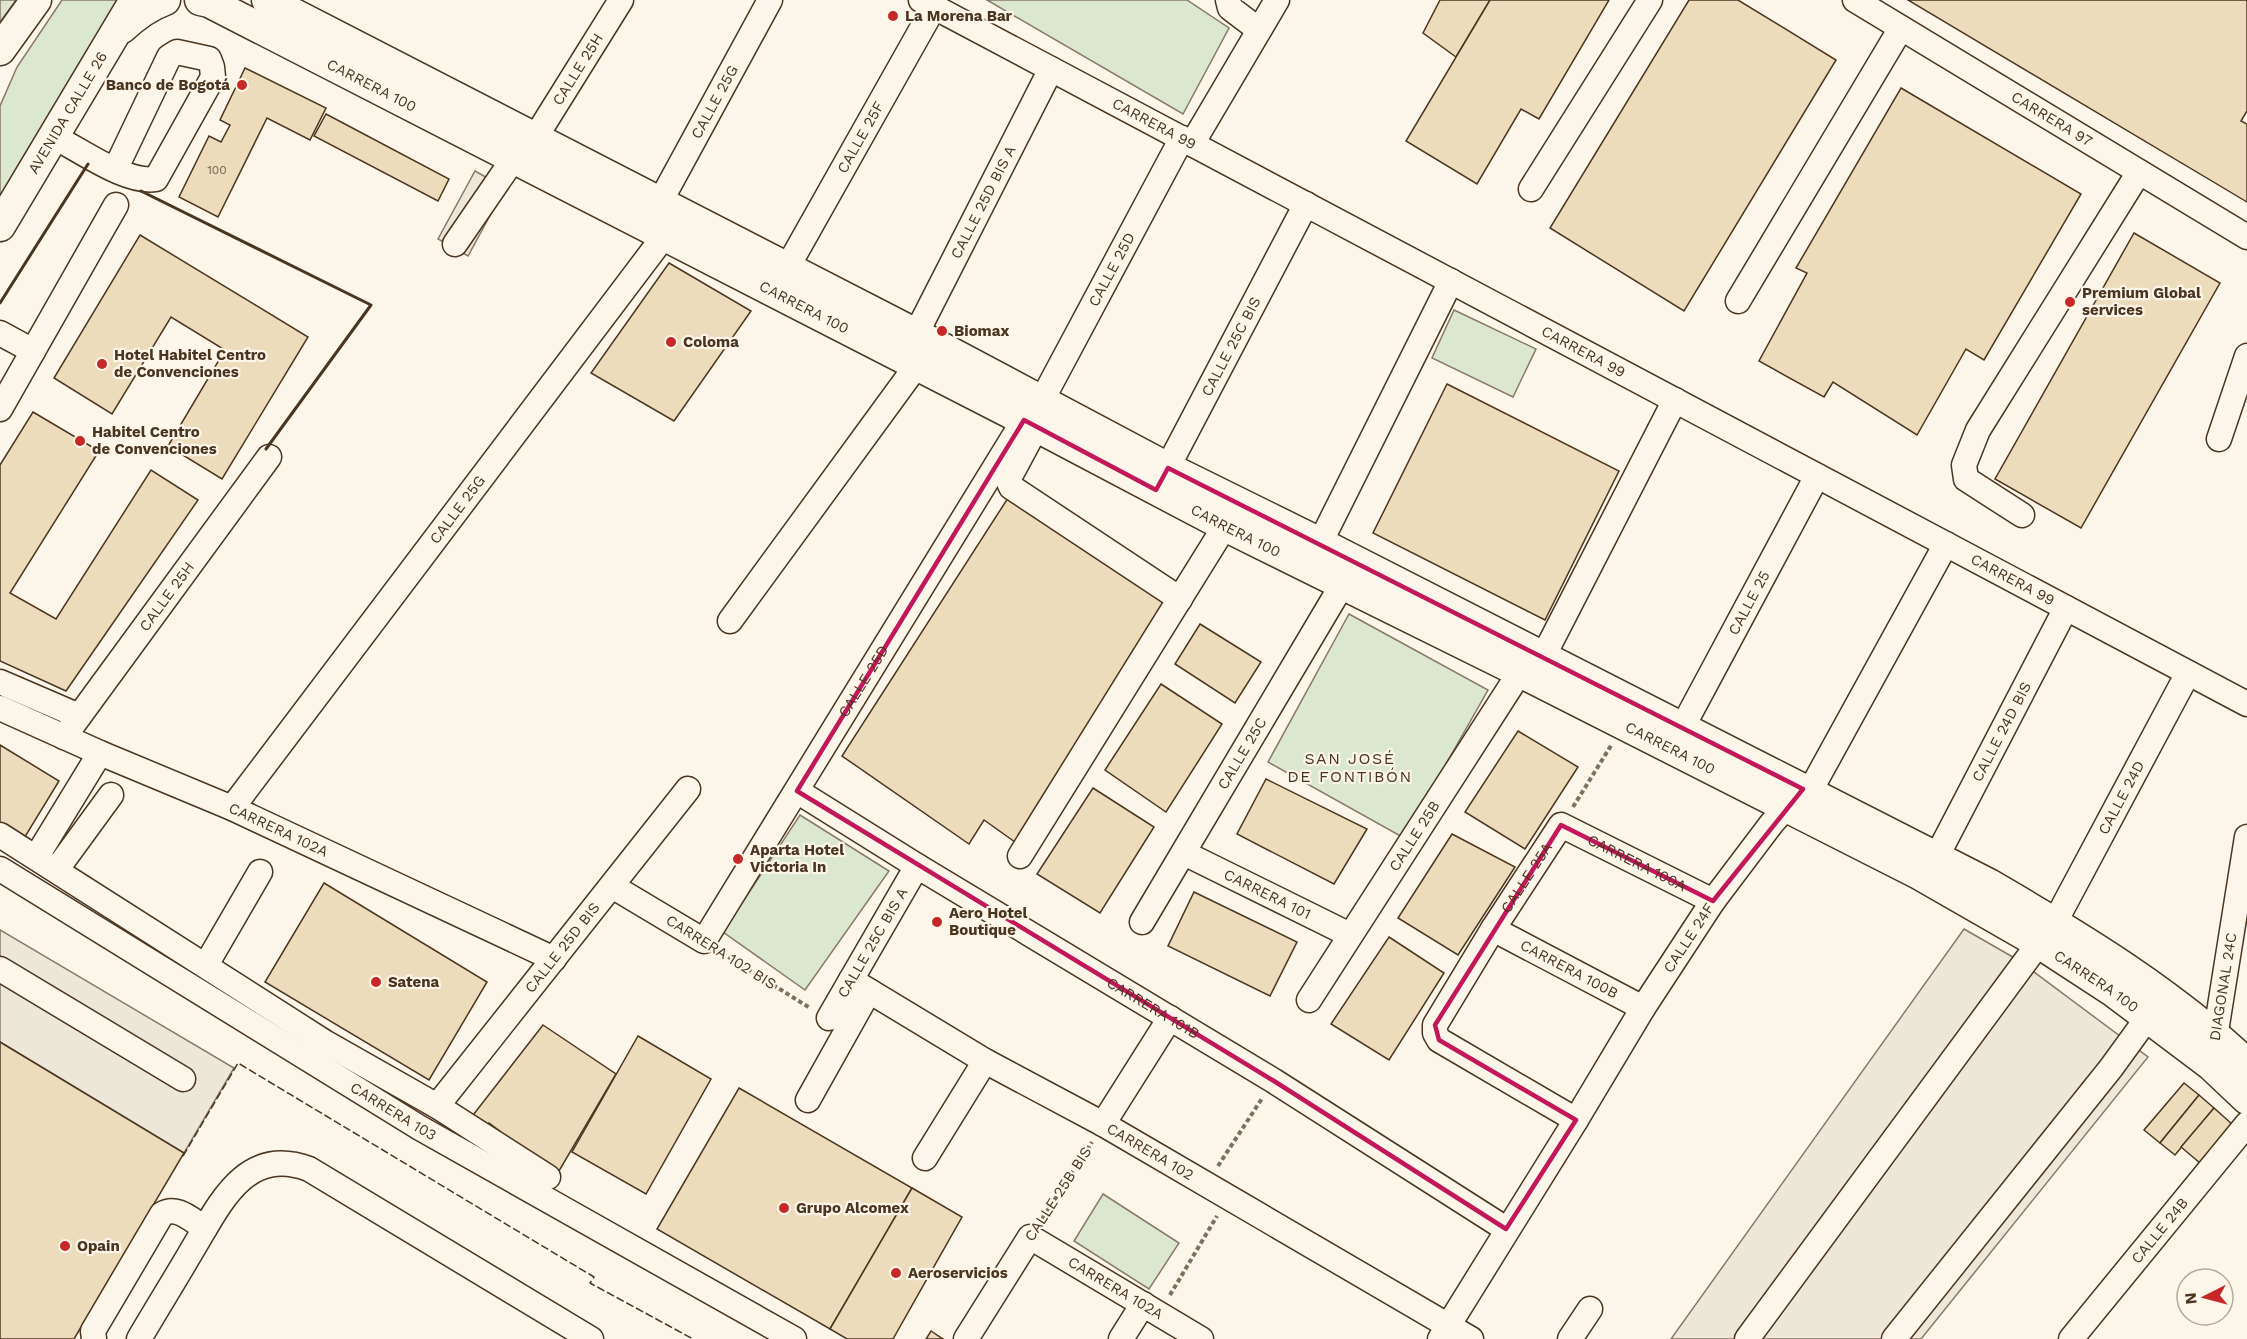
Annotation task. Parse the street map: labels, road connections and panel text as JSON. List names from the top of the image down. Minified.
{"streets":{"main road":["CARRERA 100","AVENIDA CALLE 26"],"street":["CALLE 25H","CALLE 25G","CARRERA 97","CARRERA 99","CALLE 25F","CALLE 25D BIS A","CALLE 25D","CALLE 25C BIS","CALLE 25","CALLE 24D BIS","CALLE 25C","CALLE 24D","CARRERA 102A","CALLE 25B","CARRERA 100A","CALLE 25A","CARRERA 101","CALLE 24F","CALLE 25C BIS A","CALLE 25D BIS","CARRERA 102 BIS","CARRERA 100B","DIAGONAL 24C","CARRERA 101B","CARRERA 103","CARRERA 102","CALLE 25B BIS","CALLE 24B"]},"crossings":[["CALLE 25H","CARRERA 100"],["CALLE 25H","CARRERA 102A"],["CARRERA 100","CALLE 25G"],["CARRERA 100","CALLE 25F"],["CARRERA 100","CALLE 25D BIS A"],["CARRERA 100","CALLE 25D"],["CARRERA 100","CALLE 25C BIS"],["CARRERA 100","CALLE 25"],["CARRERA 100","CALLE 24D BIS"],["CARRERA 100","CALLE 25C"],["CARRERA 100","CALLE 24D"],["CARRERA 100","CALLE 25B"],["CARRERA 100","CALLE 24F"],["CARRERA 100","DIAGONAL 24C"],["CALLE 25G","CARRERA 102A"],["CARRERA 99","CALLE 25F"],["CARRERA 99","CALLE 25D BIS A"],["CARRERA 99","CALLE 25D"],["CARRERA 99","CALLE 25C BIS"],["CARRERA 99","CALLE 25"],["CARRERA 99","CALLE 24D BIS"],["CARRERA 99","CALLE 24D"],["CARRERA 99","CALLE 25B"],["CARRERA 99","CALLE 24F"],["CALLE 25D","CARRERA 102 BIS"],["CALLE 25D","CARRERA 101B"],["CALLE 25C","CARRERA 101"],["CARRERA 102A","CALLE 25D BIS"],["CARRERA 102A","CALLE 25B BIS"],["CALLE 25B","CARRERA 101"],["CARRERA 100A","CALLE 25A"],["CARRERA 100A","CALLE 24F"],["CALLE 25A","CALLE 24F"],["CALLE 25A","CARRERA 100B"],["CALLE 24F","CARRERA 100B"],["CALLE 24F","CARRERA 101B"],["CALLE 24F","CARRERA 102"],["CALLE 25C BIS A","CARRERA 102 BIS"],["CALLE 25C BIS A","CARRERA 101B"],["CALLE 25C BIS A","CARRERA 102"],["CALLE 25D BIS","CARRERA 102 BIS"],["CALLE 25D BIS","CARRERA 103"],["CARRERA 102","CALLE 25B BIS"]],"districts":["SAN JOSÉ DE FONTIBÓN"],"places":["La Morena Bar","Banco de Bogotá","Premium Global services","Biomax","Coloma","Hotel Habitel Centro de Convenciones","Habitel Centro de Convenciones","Aparta Hotel Victoria In","Aero Hotel Boutique","Satena","Grupo Alcomex","Opain","Aeroservicios"],"house_numbers":["100"],"north":"left"}
